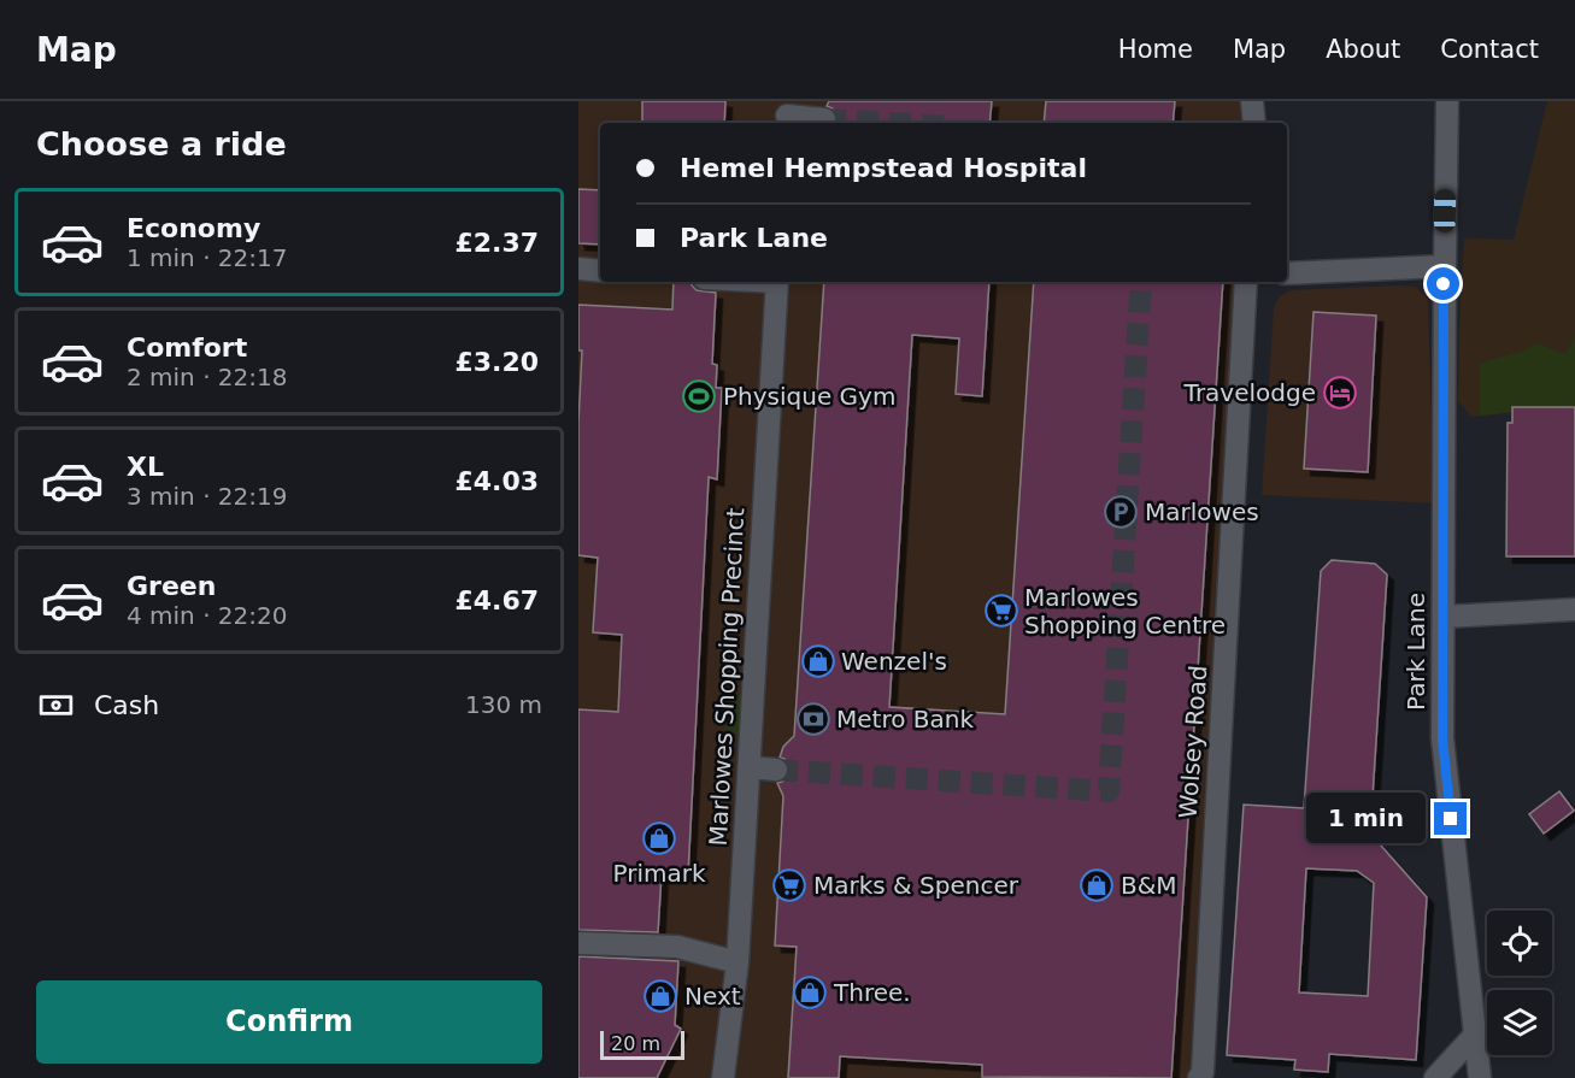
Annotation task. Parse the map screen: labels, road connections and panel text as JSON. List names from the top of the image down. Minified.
{"streets":{"street":["Park Lane","Marlowes Shopping Precinct","Wolsey Road"]},"places":{"hotel":["Travelodge"],"sports":["Physique Gym"],"parking":["Marlowes"],"supermarket":["Marlowes Shopping Centre","Marks & Spencer"],"shop":["Wenzel's","Primark","B&M","Three.","Next"],"bank":["Metro Bank"]},"scale_bar":"20 m","page":{"header":"Map","nav":["Home","Map","About","Contact"],"heading":"Choose a ride","banner":["Hemel Hempstead Hospital","Park Lane"],"list":[{"name":"Economy","note":"1 min · 22:17","value":"£2.37"},{"name":"Comfort","note":"2 min · 22:18","value":"£3.20"},{"name":"XL","note":"3 min · 22:19","value":"£4.03"},{"name":"Green","note":"4 min · 22:20","value":"£4.67"}],"pay":["Cash","130 m"],"bubble":"1 min","buttons":"Confirm","scale":"20 m"}}
